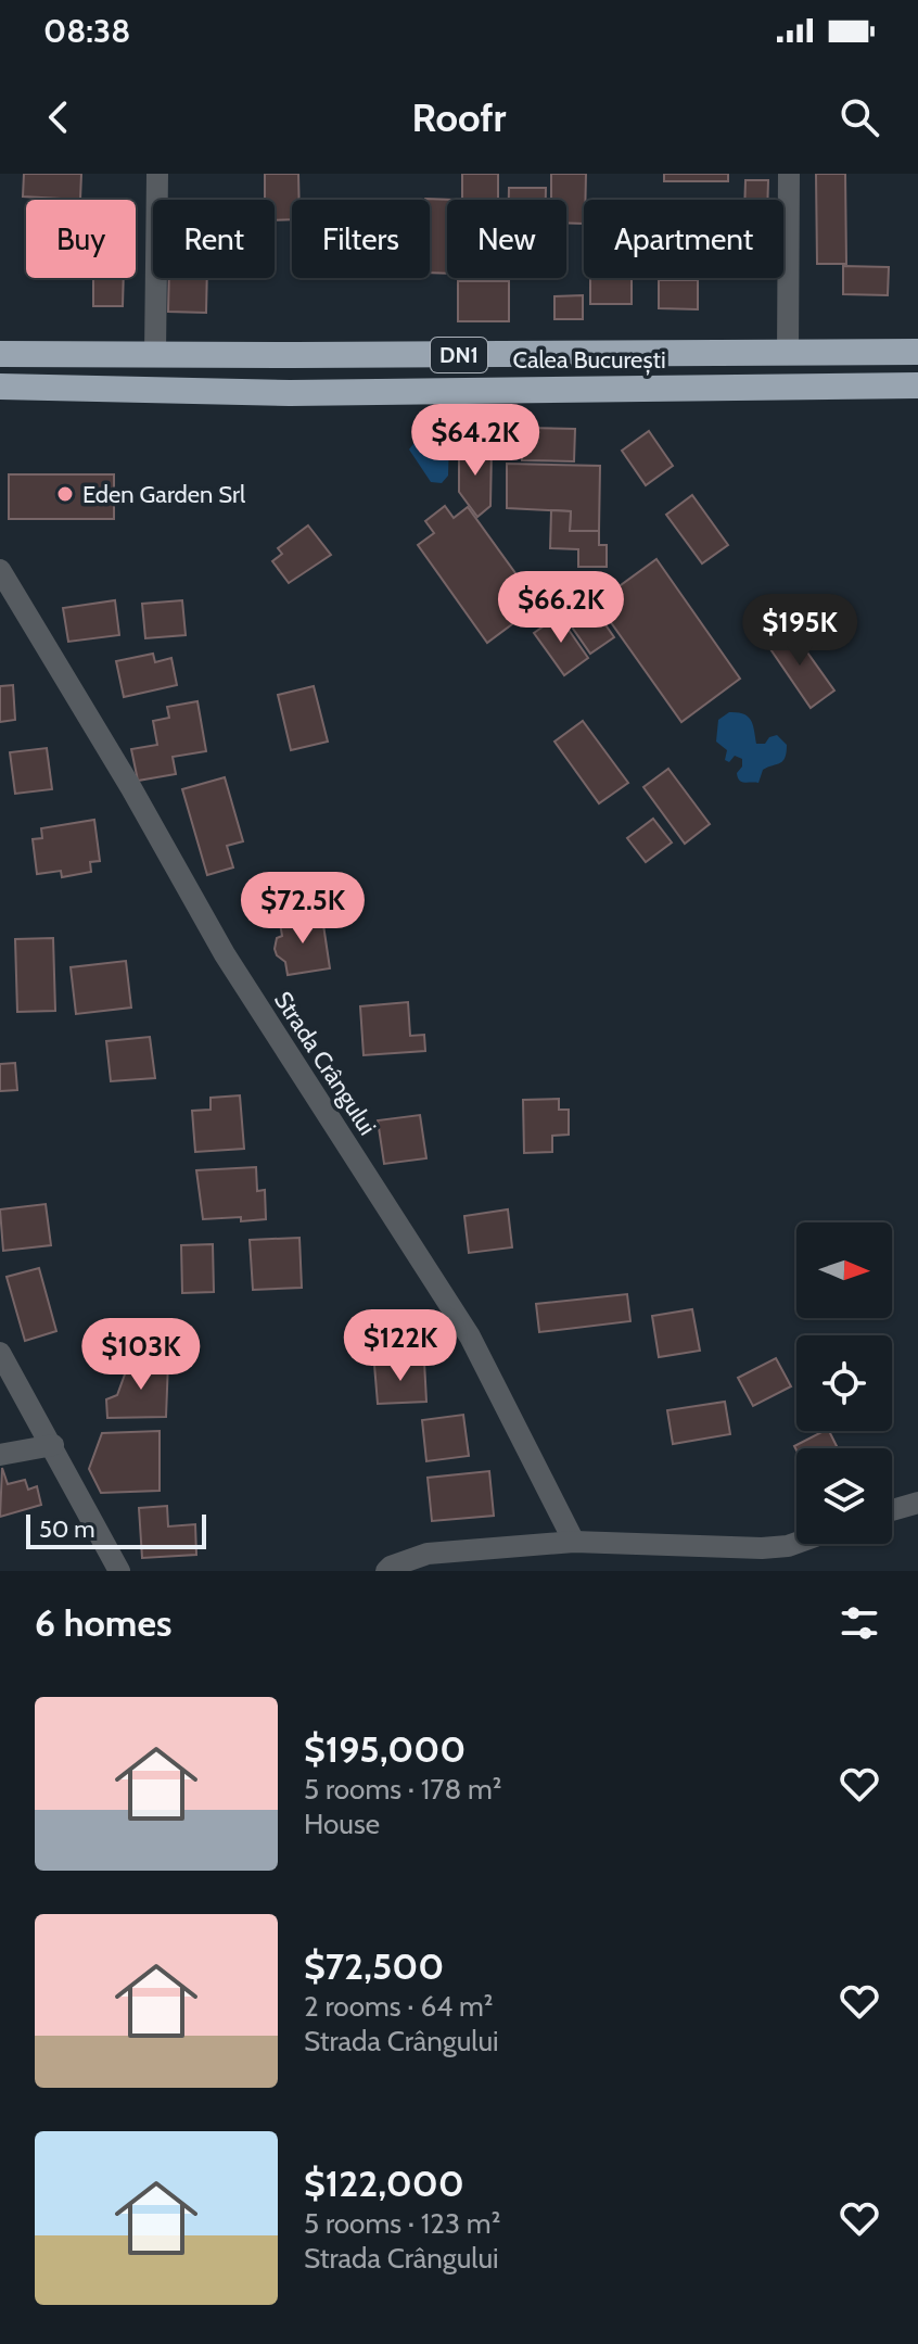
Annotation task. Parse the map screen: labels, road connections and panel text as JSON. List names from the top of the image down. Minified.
{"streets":{"highway":["DN1","Calea București"],"street":["Strada Crângului"]},"places":["Eden Garden Srl"],"scale_bar":"50 m","north":"right","page":{"status":"08:38","header":"Roofr","chip":["Buy","Rent","Filters","New","Apartment"],"price":["$64.2K","$66.2K","$195K","$72.5K","$122K","$103K"],"scale":"50 m","heading":"6 homes","list":[{"name":"$195,000","note":"5 rooms · 178 m² · House"},{"name":"$72,500","note":"2 rooms · 64 m² · Strada Crângului"},{"name":"$122,000","note":"5 rooms · 123 m² · Strada Crângului"}]}}
